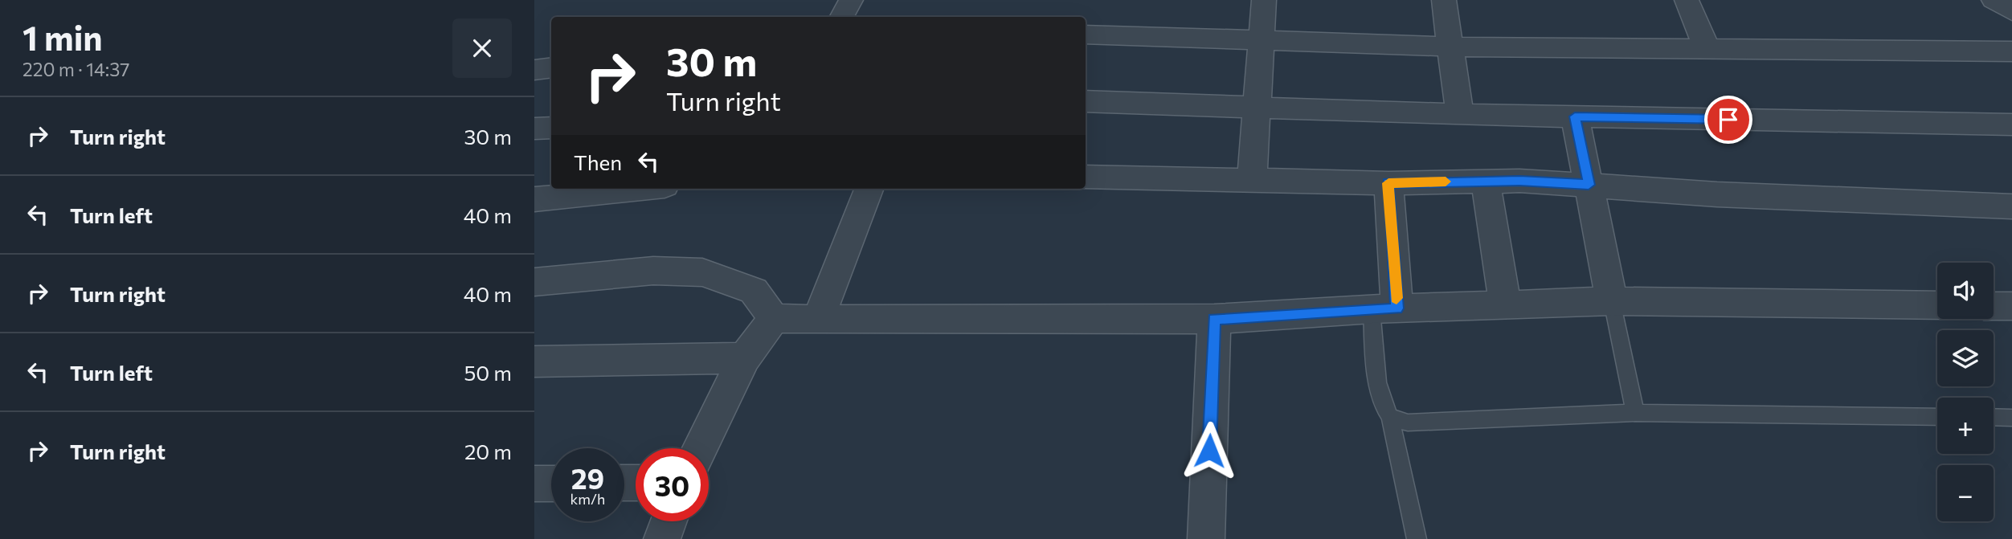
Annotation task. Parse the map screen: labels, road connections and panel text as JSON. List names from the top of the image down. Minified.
{"page":{"heading":["1 min","220 m · 14:37"],"turn":["30 m","Turn right"],"list":[{"name":"Turn right","value":"30 m"},{"name":"Turn left","value":"40 m"},{"name":"Turn right","value":"40 m"},{"name":"Turn left","value":"50 m"},{"name":"Turn right","value":"20 m"}],"then":"Then","map_buttons":["+","−"],"speed":"29 km/h","limit":"30"}}
